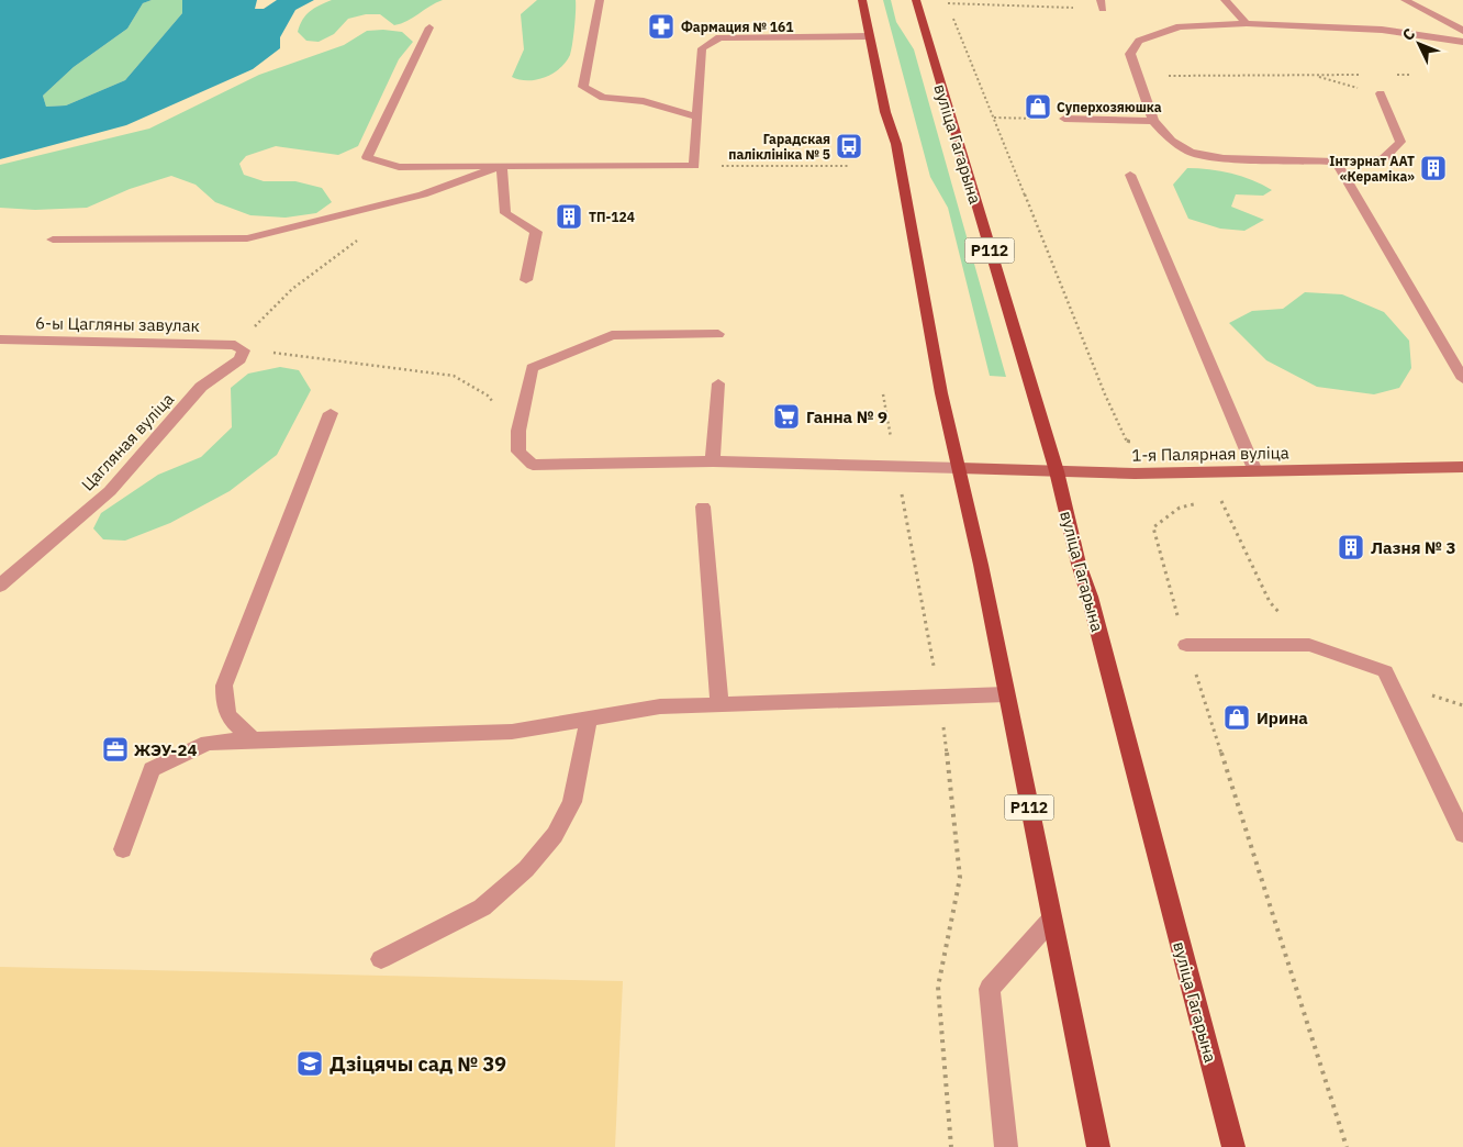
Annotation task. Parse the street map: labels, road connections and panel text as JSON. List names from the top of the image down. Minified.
{"streets":{"main road":["вуліца Гагарына","Р112"],"street":["6-ы Цагляны завулак","Цагляная вуліца","1-я Палярная вуліца"]},"crossings":[["вуліца Гагарына","1-я Палярная вуліца"],["Р112","1-я Палярная вуліца"],["6-ы Цагляны завулак","Цагляная вуліца"]],"places":{"pharmacy":["Фармация № 161"],"shop":["Суперхозяюшка","Ирина"],"bus stop":["Гарадская паліклініка № 5"],"building":["Інтэрнат ААТ «Кераміка»","ТП-124","Лазня № 3"],"supermarket":["Ганна № 9"],"office":["ЖЭУ-24"],"school or university":["Дзіцячы сад № 39"]},"north":"top left"}
